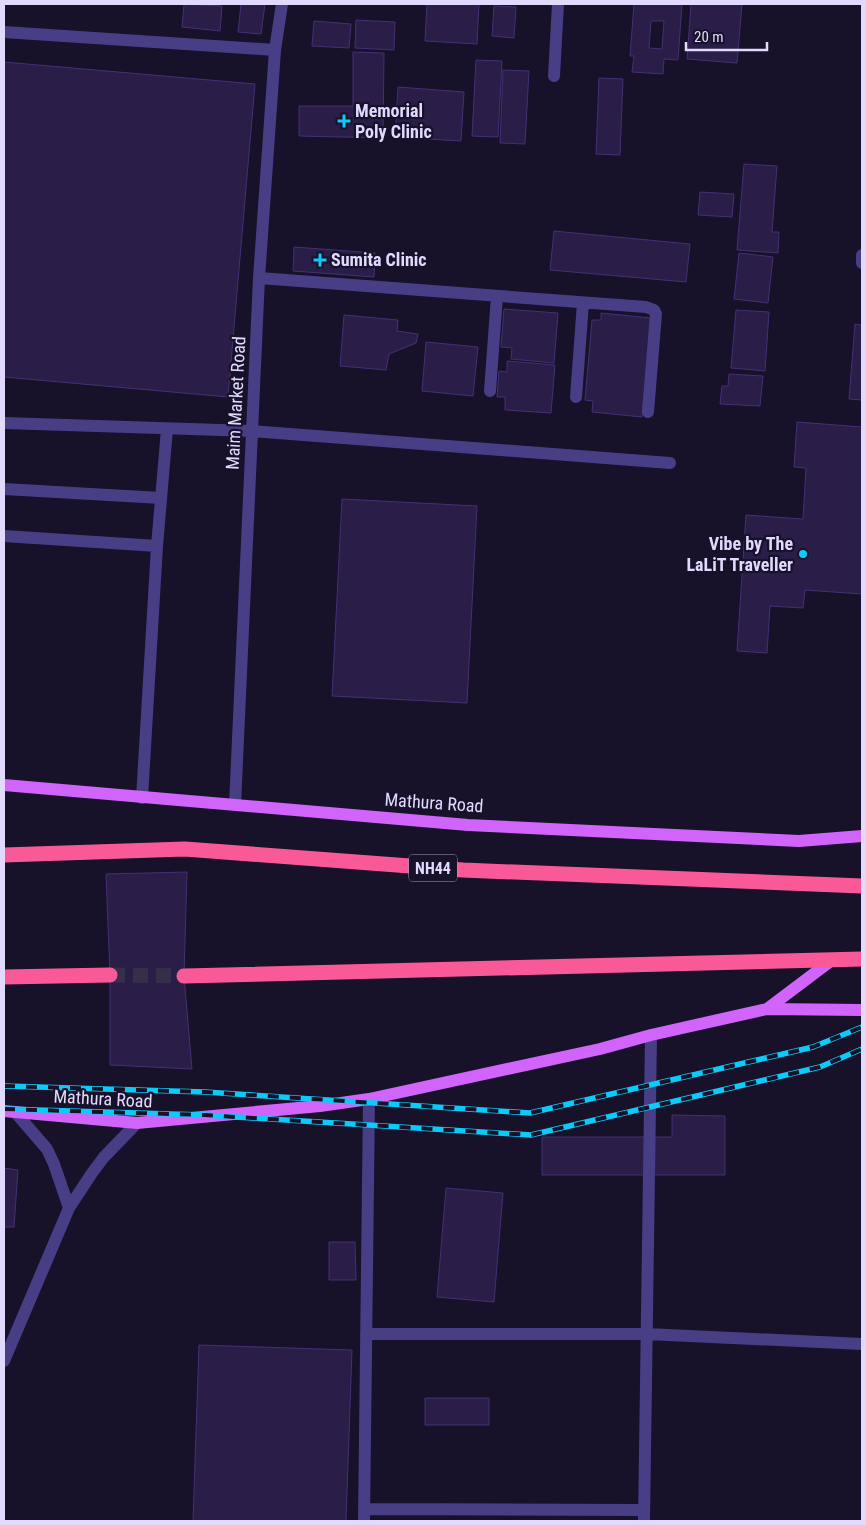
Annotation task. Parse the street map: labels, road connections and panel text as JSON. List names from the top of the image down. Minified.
{"streets":{"highway":["NH44"],"main road":["Mathura Road"],"street":["Maim Market Road"]},"crossings":[["Maim Market Road","Mathura Road"]],"places":{"health":["Memorial Poly Clinic","Sumita Clinic"],"other":["Vibe by The LaLiT Traveller"]},"scale_bar":"20 m"}
